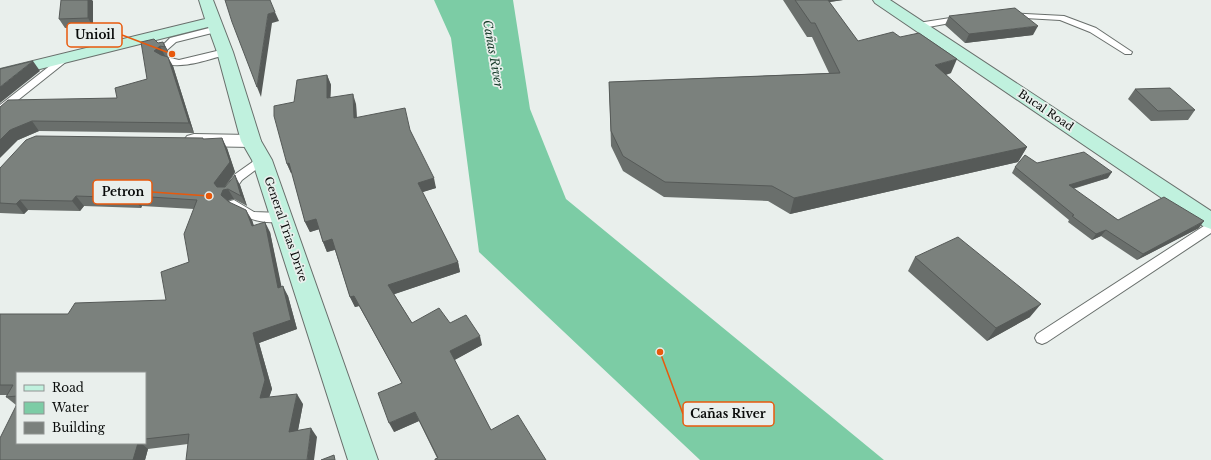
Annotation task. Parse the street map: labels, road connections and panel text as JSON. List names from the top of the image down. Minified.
{"streets":{"main road":["Bucal Road","General Trias Drive"]},"water":["Cañas River"],"places":["Unioil","Petron","Cañas River"],"legend":["Road","Water","Building"]}
